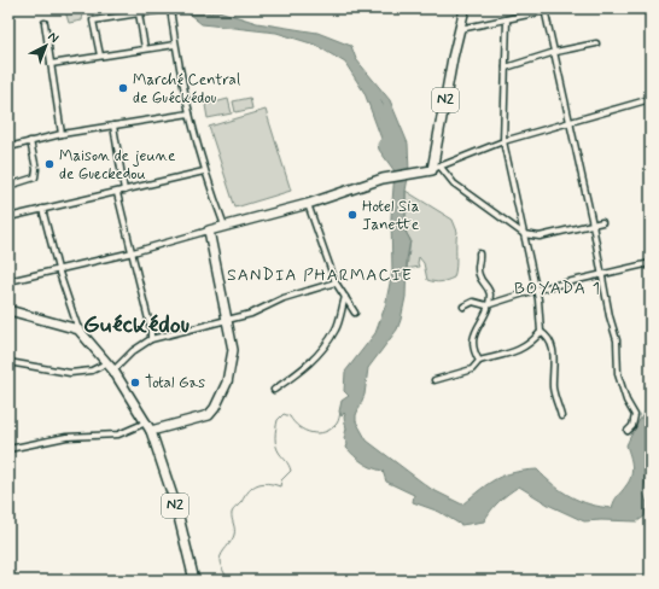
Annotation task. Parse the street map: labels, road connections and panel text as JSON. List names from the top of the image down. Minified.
{"streets":{"main road":["N2"]},"districts":["SANDIA PHARMACIE","BOYADA 1","Guéckédou"],"places":["Marché Central de Guéckédou","Maison de jeune de Gueckedou","Hotel Sia Janette","Total Gas"],"north":"top right"}
